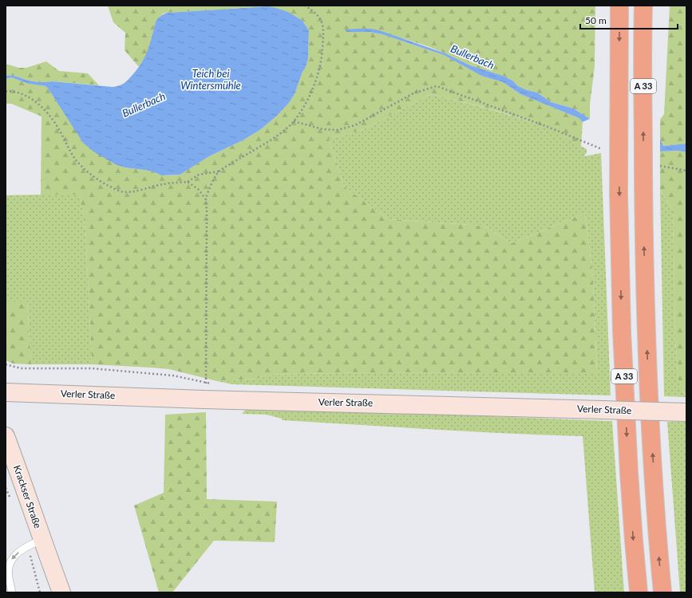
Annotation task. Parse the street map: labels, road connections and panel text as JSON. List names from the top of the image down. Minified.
{"streets":{"highway":["A 33"],"main road":["Verler Straße","Krackser Straße"]},"water":["Bullerbach","Teich bei Wintersmühle"],"scale_bar":"50 m"}
